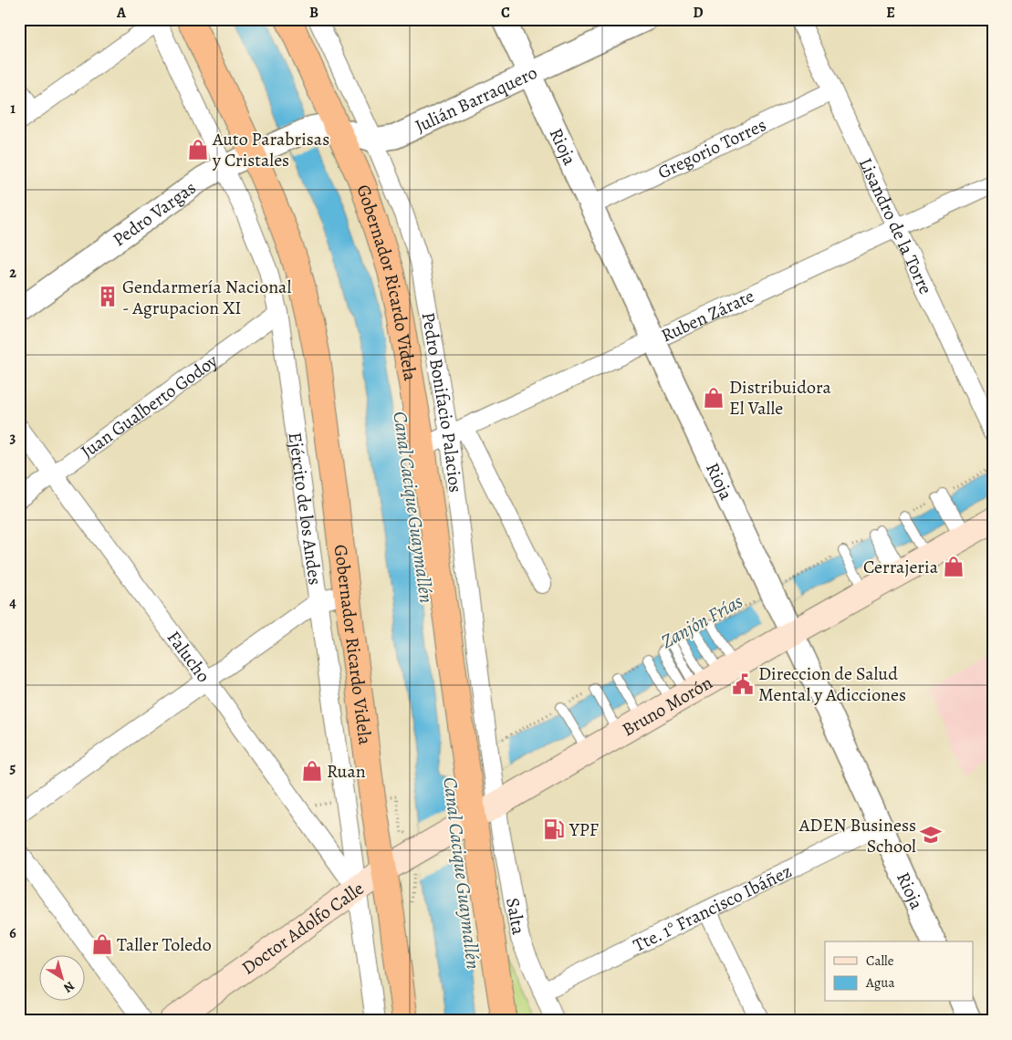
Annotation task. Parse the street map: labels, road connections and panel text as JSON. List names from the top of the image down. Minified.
{"streets":{"highway":["Gobernador Ricardo Videla"],"main road":["Bruno Morón","Doctor Adolfo Calle"],"street":["Julián Barraquero","Rioja","Gregorio Torres","Pedro Vargas","Lisandro de la Torre","Ruben Zárate","Pedro Bonifacio Palacios","Juan Gualberto Godoy","Ejército de los Andes","Falucho","Tte. 1° Francisco Ibáñez","Salta"]},"crossings":[["Julián Barraquero","Rioja"],["Julián Barraquero","Pedro Vargas"],["Julián Barraquero","Gobernador Ricardo Videla"],["Julián Barraquero","Pedro Bonifacio Palacios"],["Rioja","Gregorio Torres"],["Rioja","Ruben Zárate"],["Rioja","Bruno Morón"],["Rioja","Tte. 1° Francisco Ibáñez"],["Gregorio Torres","Lisandro de la Torre"],["Pedro Vargas","Gobernador Ricardo Videla"],["Pedro Vargas","Ejército de los Andes"],["Lisandro de la Torre","Ruben Zárate"],["Gobernador Ricardo Videla","Ruben Zárate"],["Gobernador Ricardo Videla","Bruno Morón"],["Gobernador Ricardo Videla","Doctor Adolfo Calle"],["Ruben Zárate","Pedro Bonifacio Palacios"],["Pedro Bonifacio Palacios","Bruno Morón"],["Pedro Bonifacio Palacios","Salta"],["Juan Gualberto Godoy","Ejército de los Andes"],["Juan Gualberto Godoy","Falucho"],["Ejército de los Andes","Falucho"],["Ejército de los Andes","Doctor Adolfo Calle"],["Falucho","Doctor Adolfo Calle"],["Bruno Morón","Salta"],["Bruno Morón","Doctor Adolfo Calle"],["Tte. 1° Francisco Ibáñez","Salta"]],"water":["Canal Cacique Guaymallén","Zanjón Frías"],"places":{"shop":["Auto Parabrisas y Cristales","Distribuidora El Valle","Cerrajeria","Ruan","Taller Toledo"],"building":["Gendarmería Nacional - Agrupacion XI"],"public building":["Direccion de Salud Mental y Adicciones"],"fuel station":["YPF"],"school or university":["ADEN Business School"]},"legend":["Calle","Agua"],"north":"bottom right","grid":{"columns":["A","B","C","D","E"],"rows":["1","2","3","4","5","6"]}}
